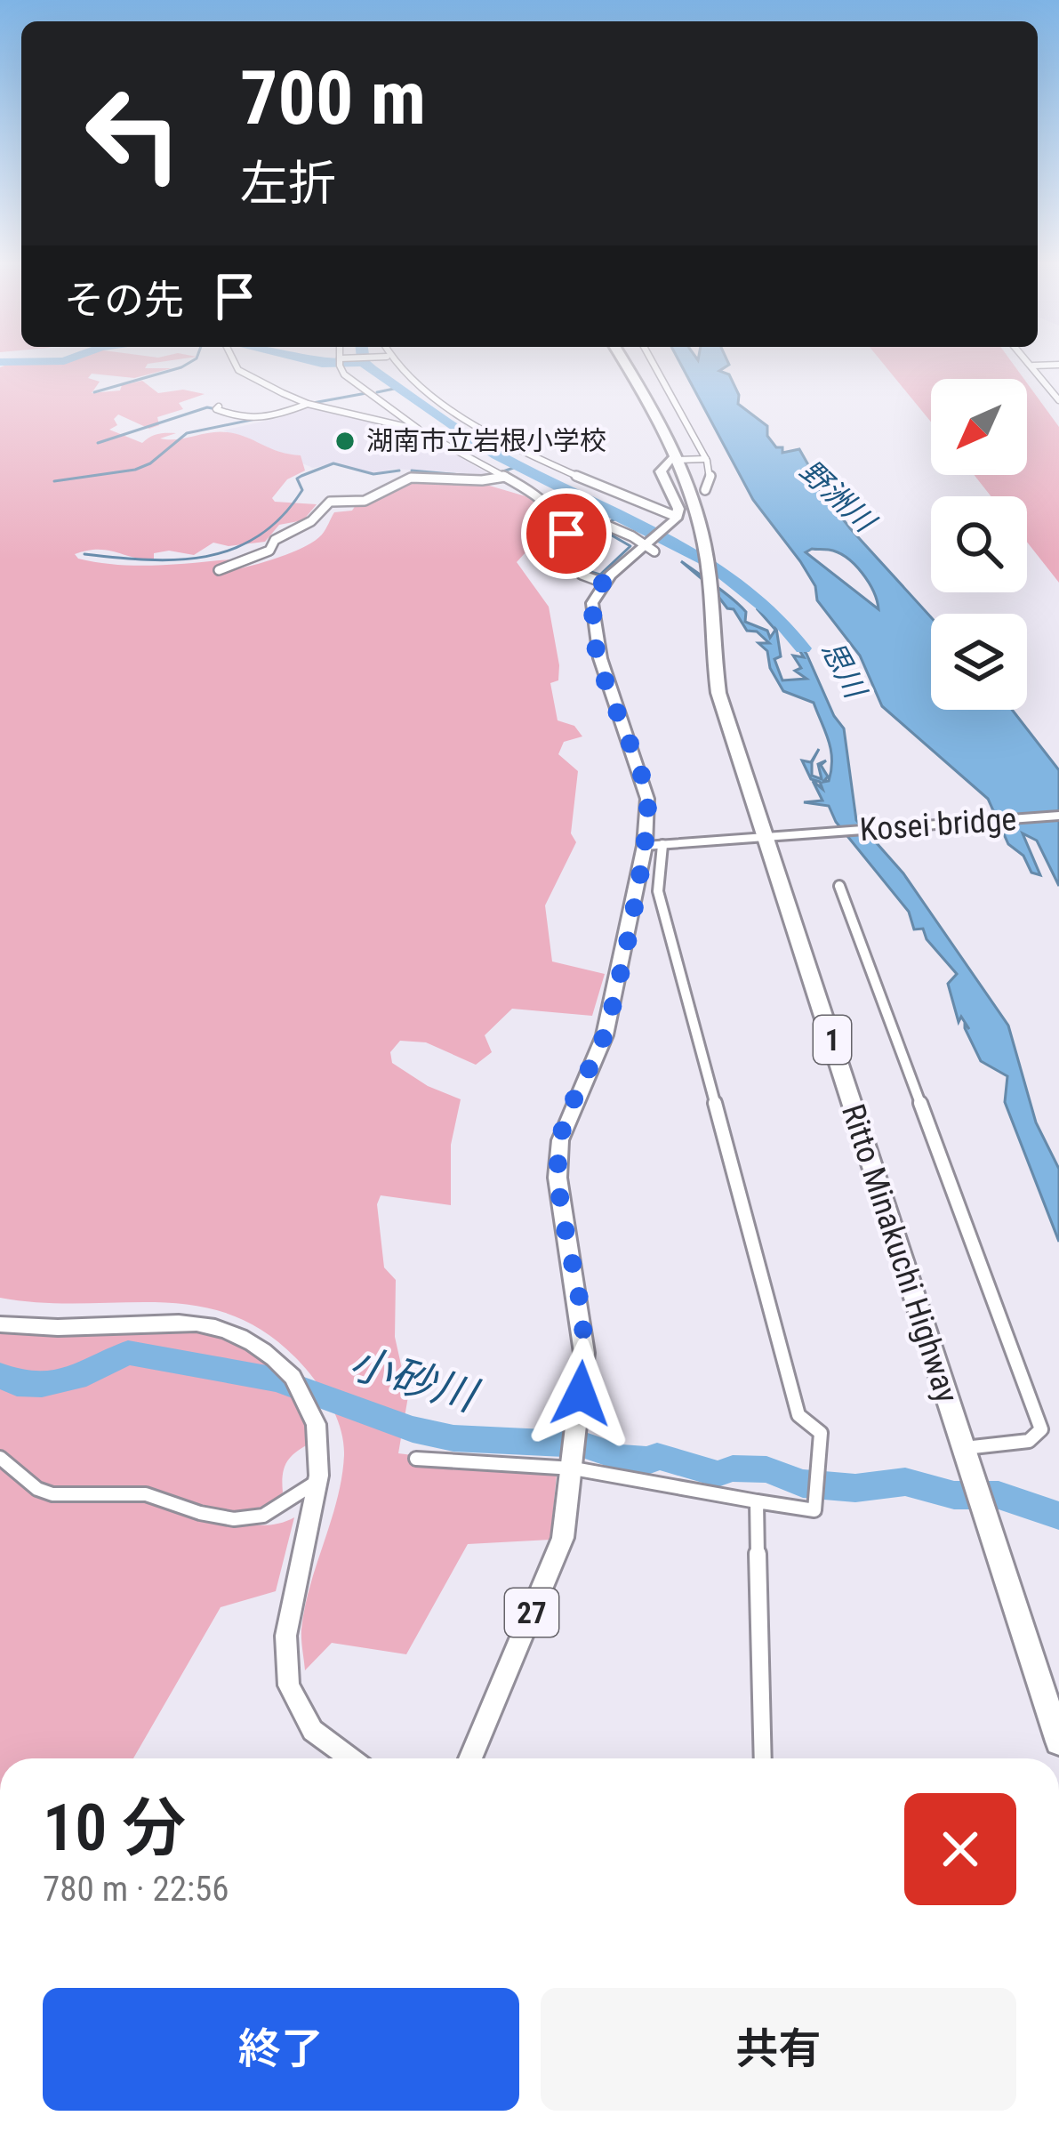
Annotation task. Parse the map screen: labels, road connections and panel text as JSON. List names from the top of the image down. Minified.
{"streets":{"highway":["1","Ritto Minakuchi Highway"],"main road":["27"],"street":["Kosei bridge"]},"crossings":[["Kosei bridge","Ritto Minakuchi Highway"],["Kosei bridge","27"]],"water":["野洲川","思川","小砂川"],"places":["湖南市立岩根小学校"],"north":"bottom left","page":{"turn":["700 m","左折"],"then":"その先","heading":["10 分","780 m · 22:56"],"buttons":["終了","共有"]}}
